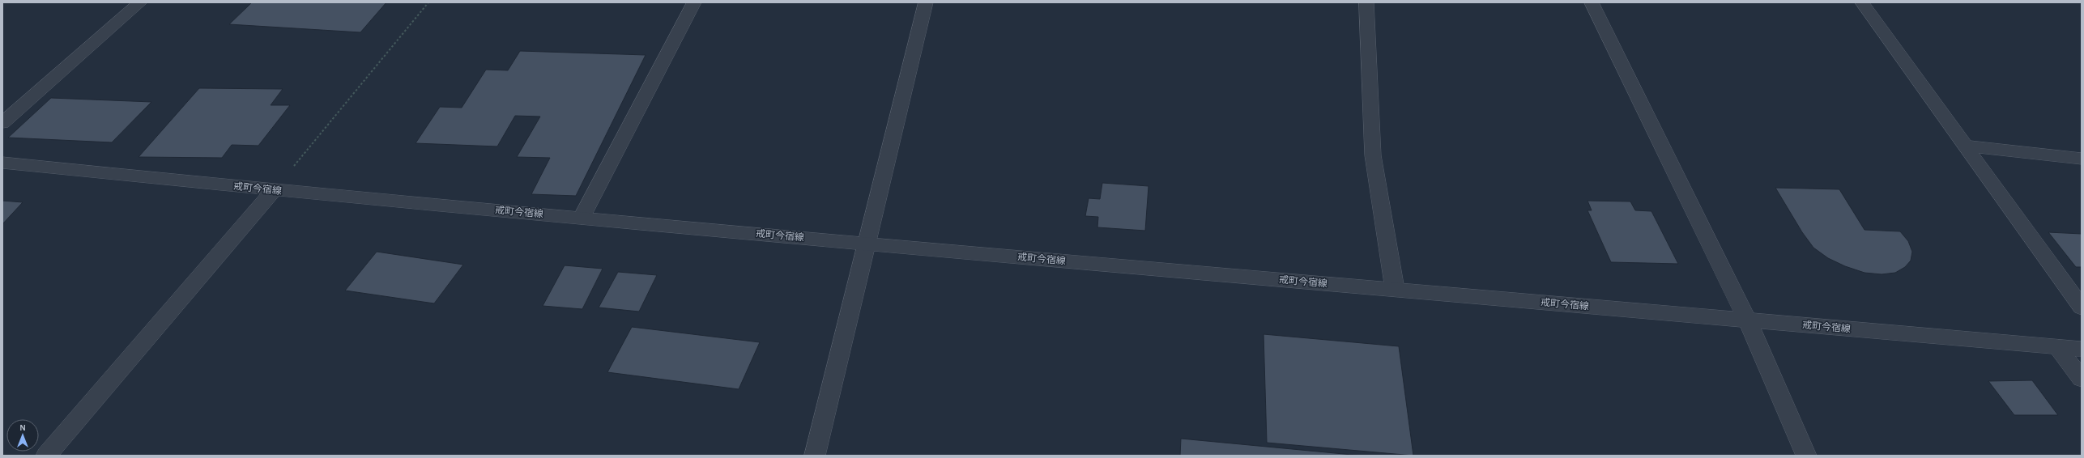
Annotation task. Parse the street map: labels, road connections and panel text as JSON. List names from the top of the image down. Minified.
{"streets":{"street":["戒町今宿線"]},"north":"top"}
